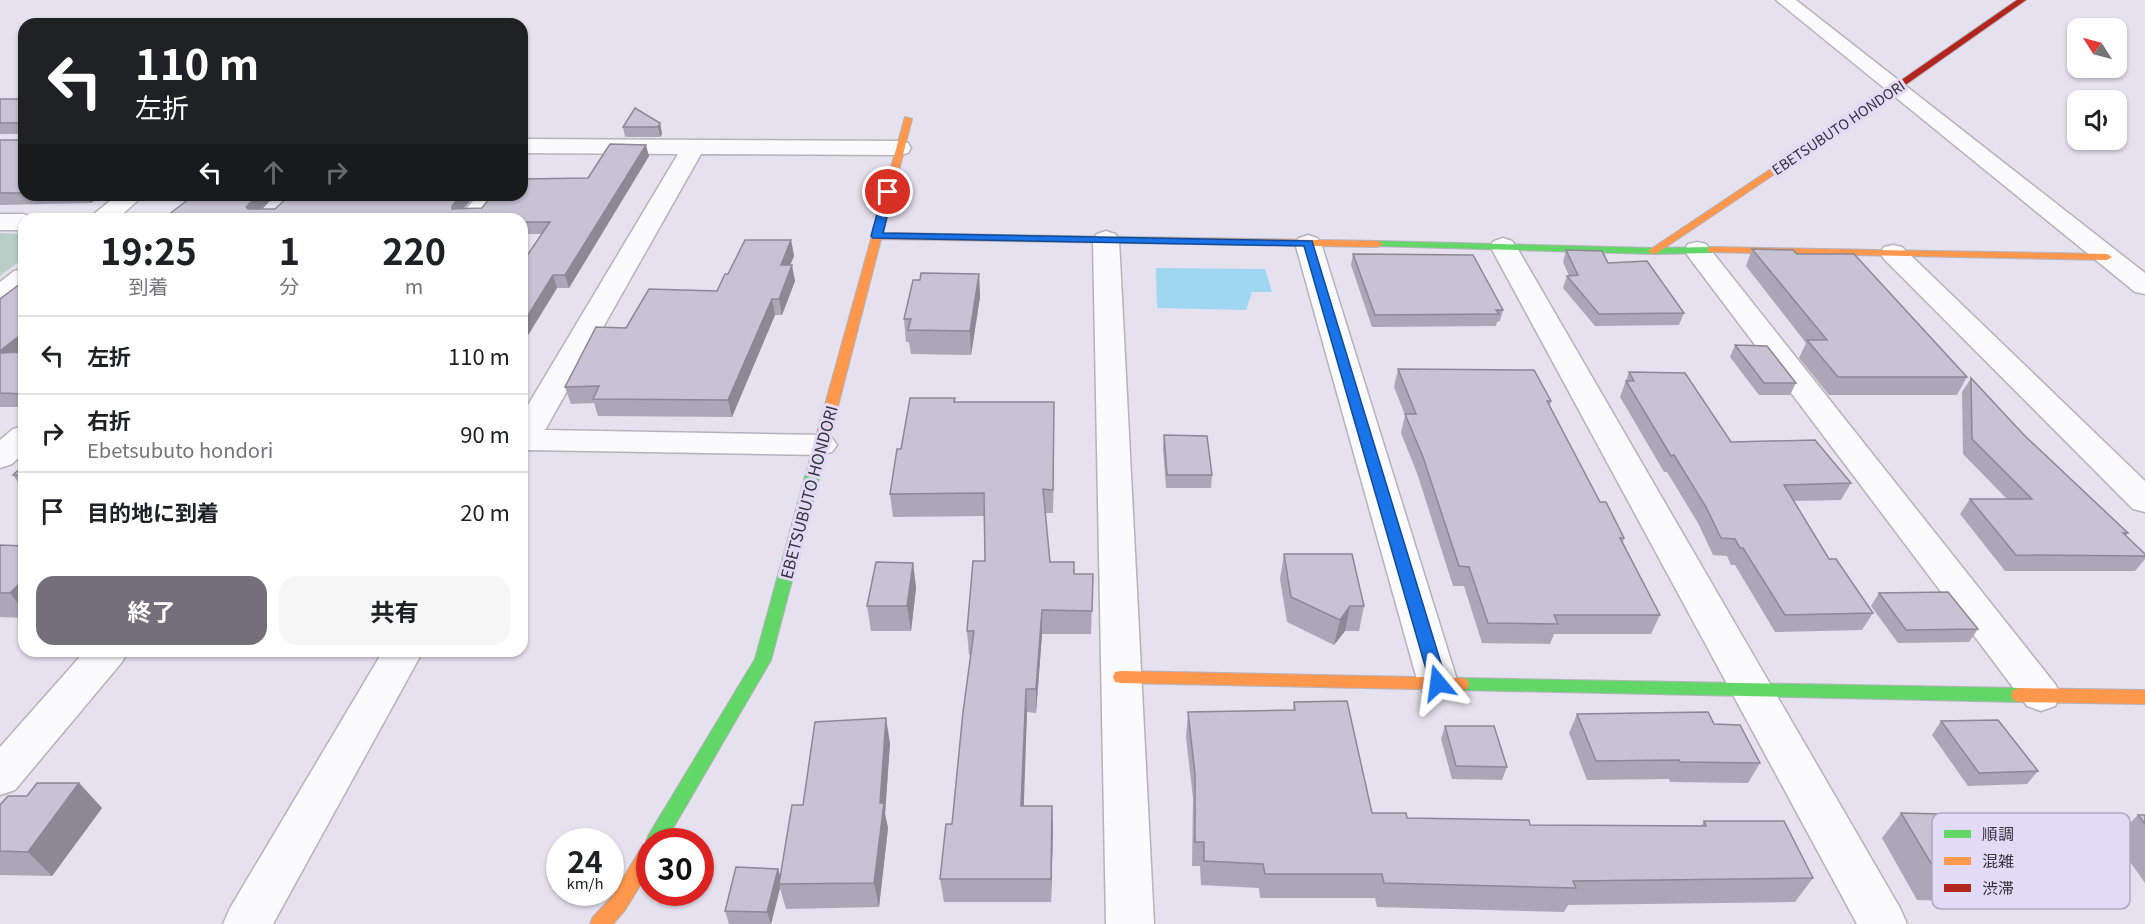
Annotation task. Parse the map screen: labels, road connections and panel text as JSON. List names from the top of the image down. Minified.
{"streets":{"street":["EBETSUBUTO HONDORI"]},"legend":["順調","混雑","渋滞"],"north":"top left","page":{"turn":["110 m","左折"],"eta":["19:25","到着","1","分","220","m"],"list":[{"name":"左折","value":"110 m"},{"name":"右折","note":"Ebetsubuto hondori","value":"90 m"},{"name":"目的地に到着","value":"20 m"}],"buttons":["終了","共有"],"speed":"24 km/h","limit":"30"}}
